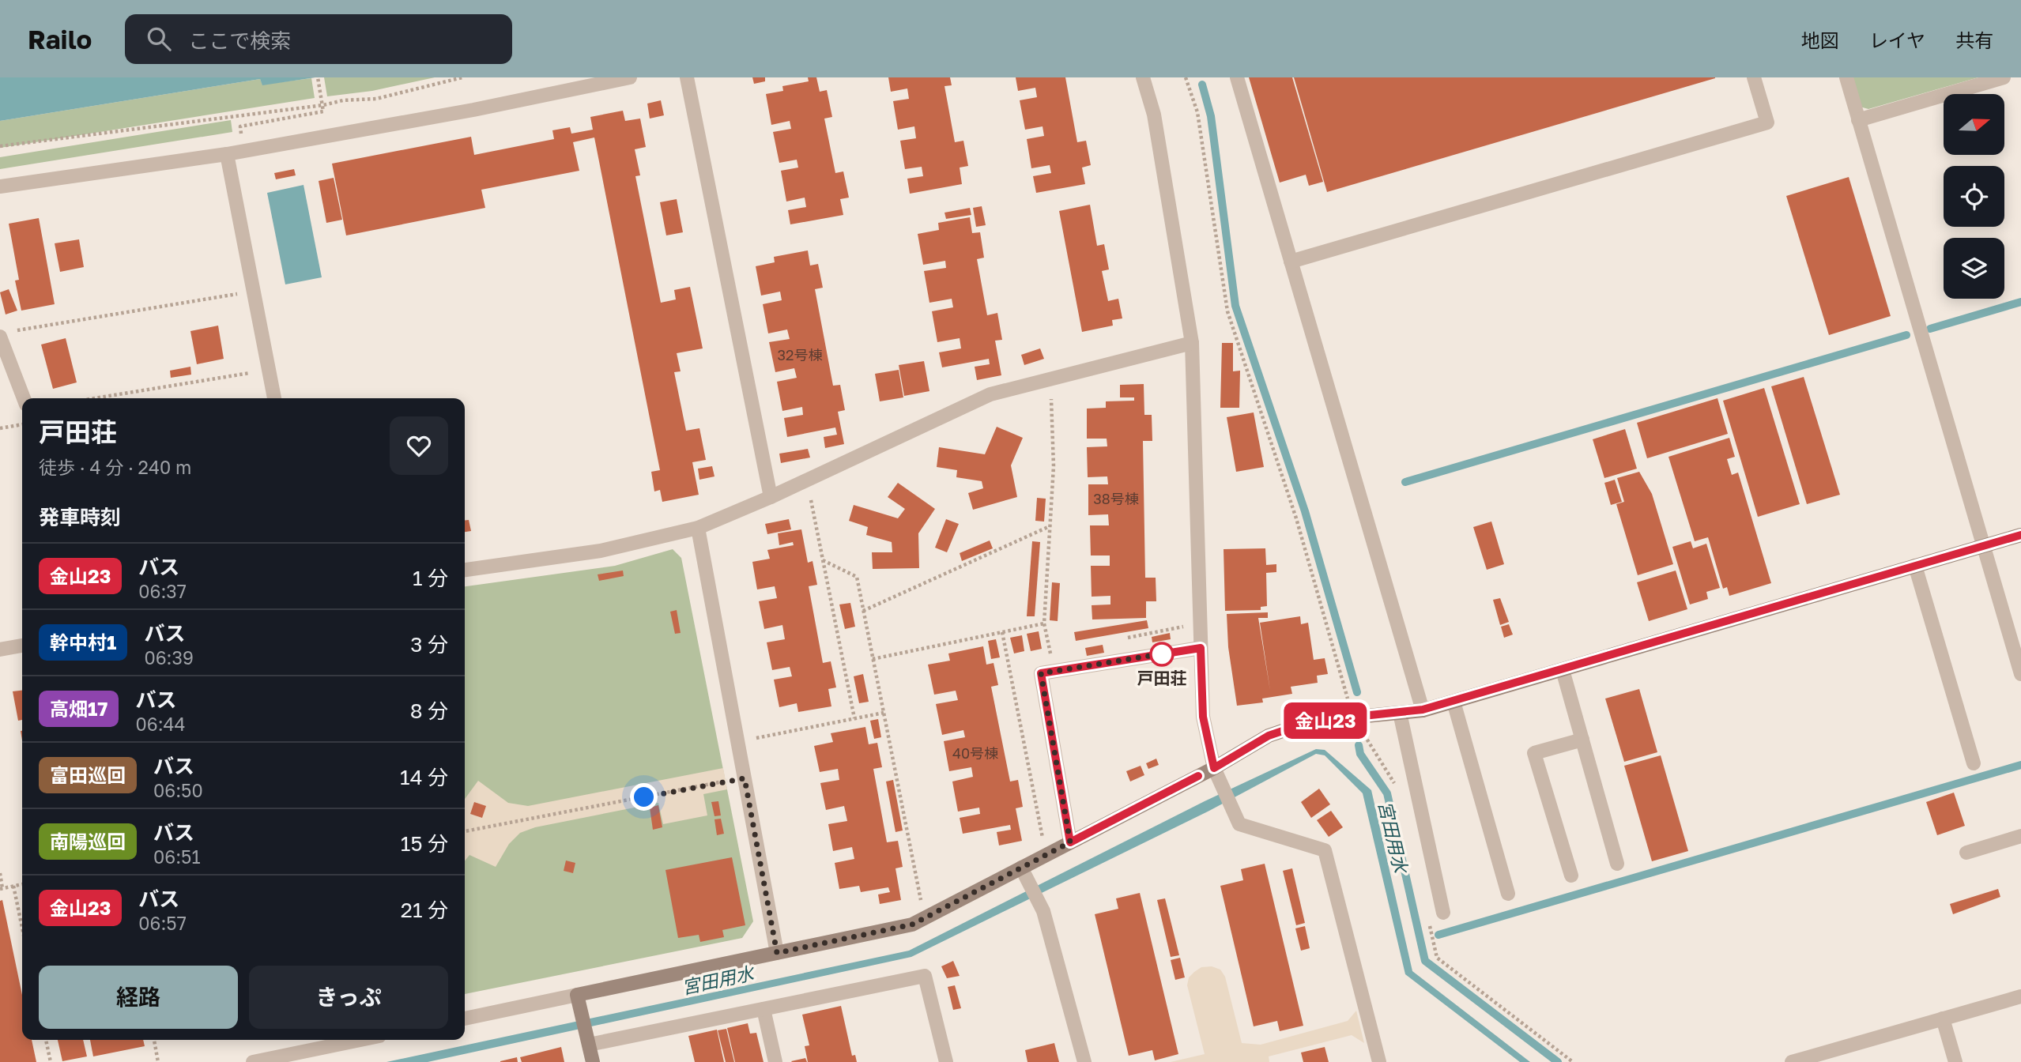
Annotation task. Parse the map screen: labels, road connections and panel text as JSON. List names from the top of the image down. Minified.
{"water":["宮田用水"],"places":["戸田荘"],"lines":["bus line 金山23"],"house_numbers":["32号棟","38号棟","40号棟"],"north":"right","page":{"header":"Railo","search":"ここで検索","nav":["地図","レイヤ","共有"],"on_map":"金山23","heading":[["戸田荘","徒歩 · 4 分 · 240 m"],"発車時刻"],"list":[{"mark":"金山23","name":"バス","note":"06:37","value":"1 分"},{"mark":"幹中村1","name":"バス","note":"06:39","value":"3 分"},{"mark":"高畑17","name":"バス","note":"06:44","value":"8 分"},{"mark":"富田巡回","name":"バス","note":"06:50","value":"14 分"},{"mark":"南陽巡回","name":"バス","note":"06:51","value":"15 分"},{"mark":"金山23","name":"バス","note":"06:57","value":"21 分"}],"buttons":["経路","きっぷ"]}}
